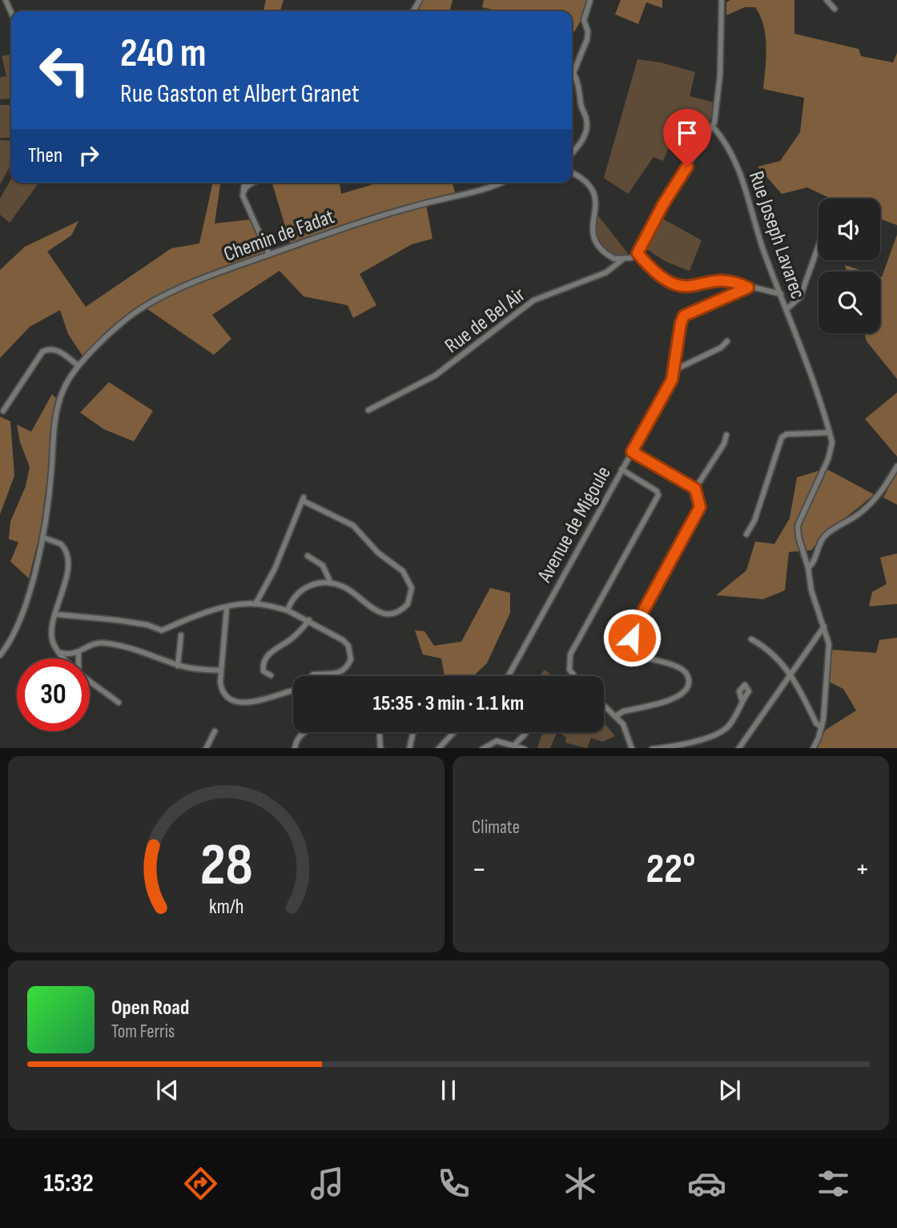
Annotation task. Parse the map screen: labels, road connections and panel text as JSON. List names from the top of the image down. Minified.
{"streets":{"street":["Chemin de Fadat","Rue Joseph Lavarec","Rue de Bel Air","Avenue de Migoule"]},"page":{"turn":["240 m","Rue Gaston et Albert Granet"],"then":"Then","limit":"30","trip":"15:35 · 3 min · 1.1 km","tile":"Climate","heat":["−","22°","+"],"song":["Open Road","Tom Ferris"],"tabs":"15:32","gauge":["28","km/h"]}}
